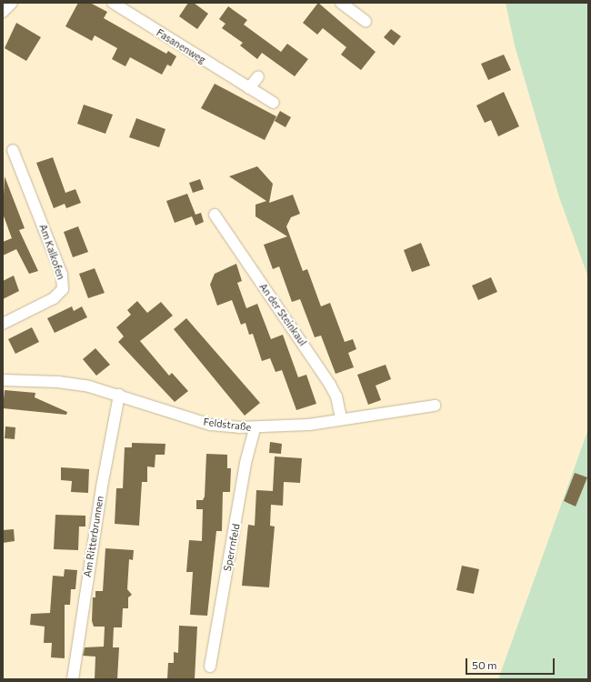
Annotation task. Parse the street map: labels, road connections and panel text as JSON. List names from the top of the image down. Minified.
{"streets":{"street":["Fasanenweg","Am Kalkofen","An der Steinkaul","Feldstraße","Am Ritterbrunnen","Sperrnfeld"]},"crossings":[["An der Steinkaul","Feldstraße"],["Feldstraße","Am Ritterbrunnen"],["Feldstraße","Sperrnfeld"]],"scale_bar":"50 m"}
